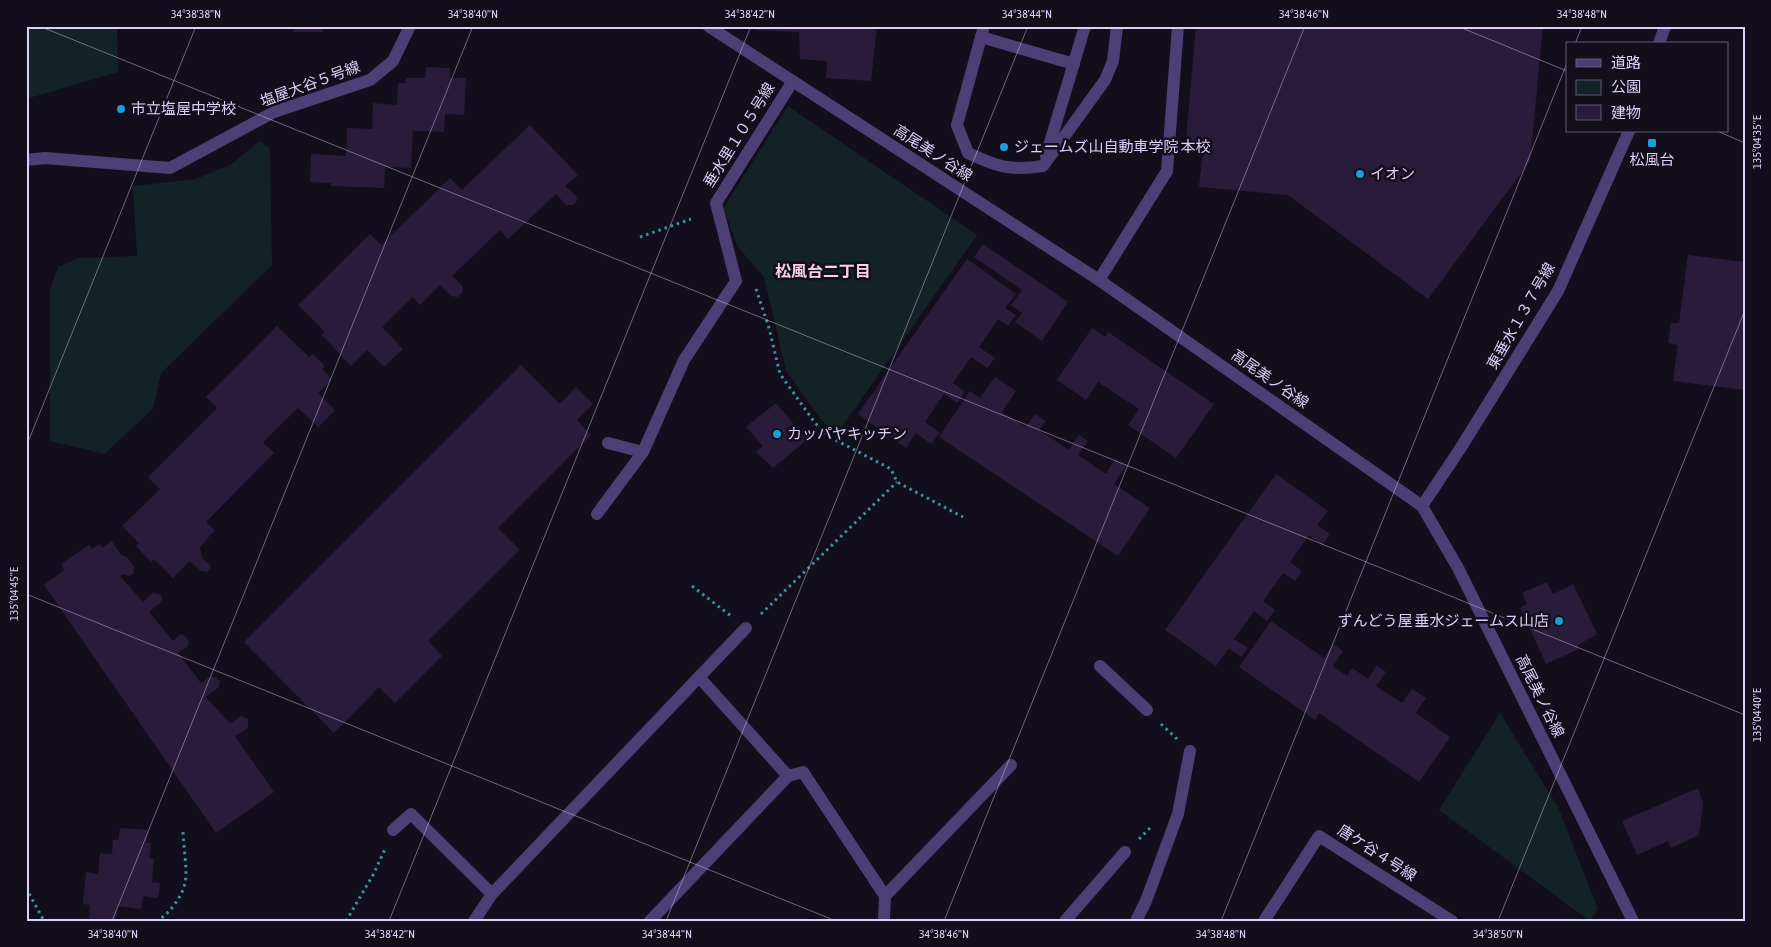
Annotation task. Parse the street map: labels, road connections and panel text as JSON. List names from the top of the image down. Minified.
{"streets":{"street":["塩屋大谷５号線","垂水里１０５号線","高尾美ノ谷線","東垂水１３７号線","唐ケ谷４号線"]},"crossings":[["垂水里１０５号線","高尾美ノ谷線"],["高尾美ノ谷線","東垂水１３７号線"]],"districts":["松風台二丁目"],"places":{"other":["市立塩屋中学校","ジェームズ山自動車学院 本校","イオン","カッパヤキッチン","ずんどう屋 垂水ジェームス山店"],"transit":["松風台"]},"legend":["道路","公園","建物"],"coordinates":["34°38'38\"N","34°38'40\"N","34°38'42\"N","34°38'44\"N","34°38'46\"N","34°38'48\"N","135°04'35\"E","135°04'45\"E","135°04'40\"E","34°38'50\"N"]}
